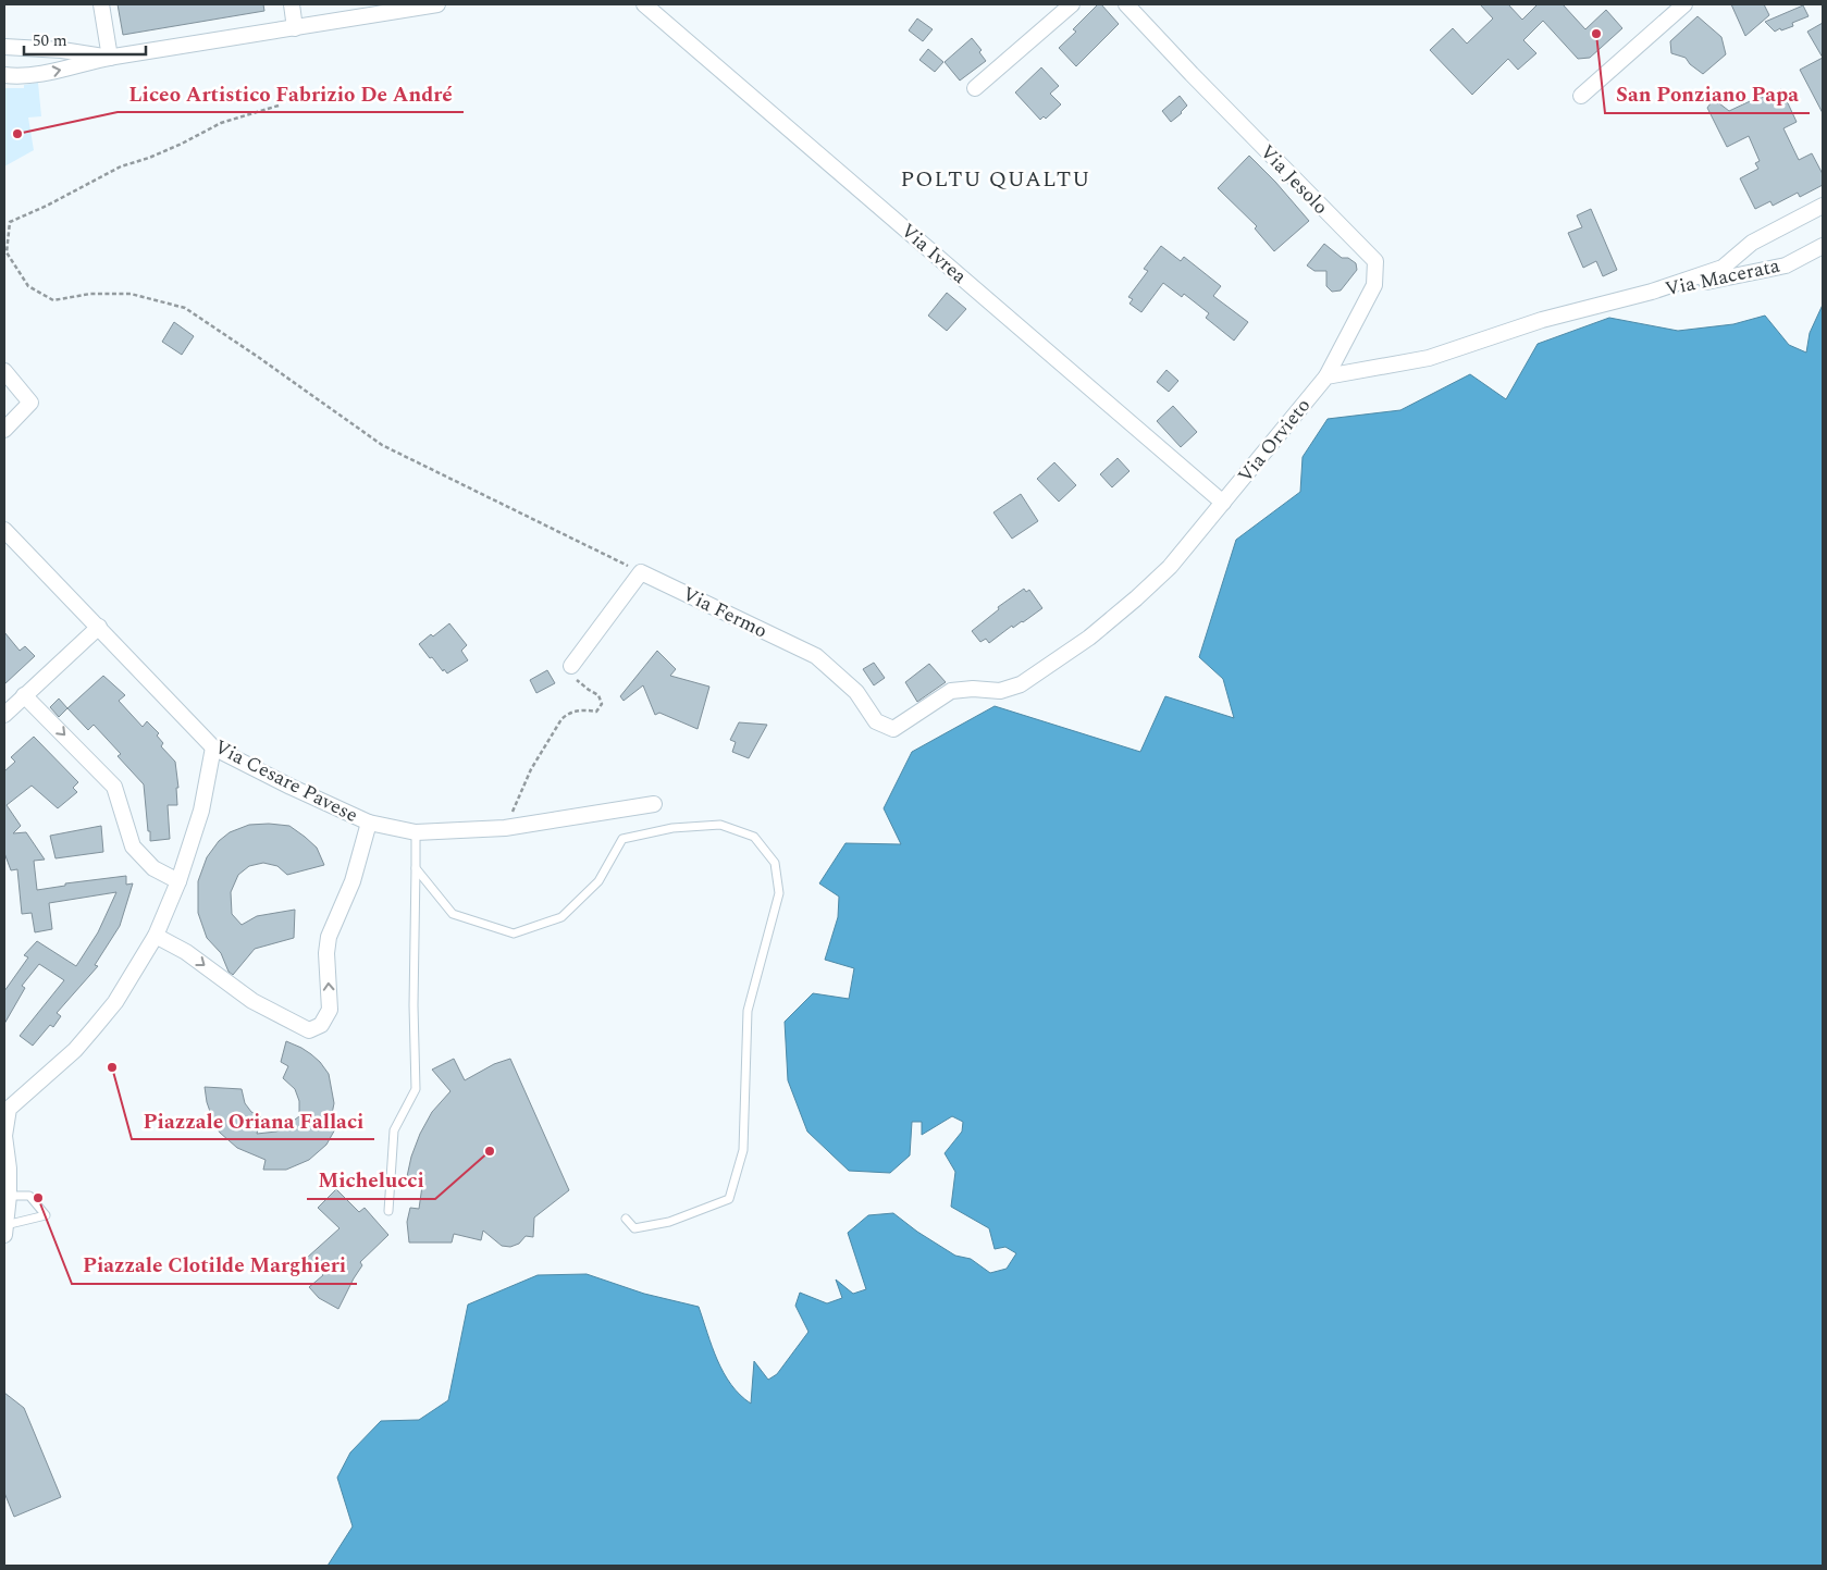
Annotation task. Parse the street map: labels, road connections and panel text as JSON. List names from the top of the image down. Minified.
{"streets":{"street":["Via Jesolo","Via Ivrea","Via Macerata","Via Orvieto","Via Fermo","Via Cesare Pavese"]},"crossings":[["Via Jesolo","Via Orvieto"],["Via Ivrea","Via Orvieto"],["Via Orvieto","Via Fermo"]],"districts":["POLTU QUALTU"],"places":["San Ponziano Papa","Liceo Artistico Fabrizio De André","Piazzale Oriana Fallaci","Michelucci","Piazzale Clotilde Marghieri"],"scale_bar":"50 m"}
